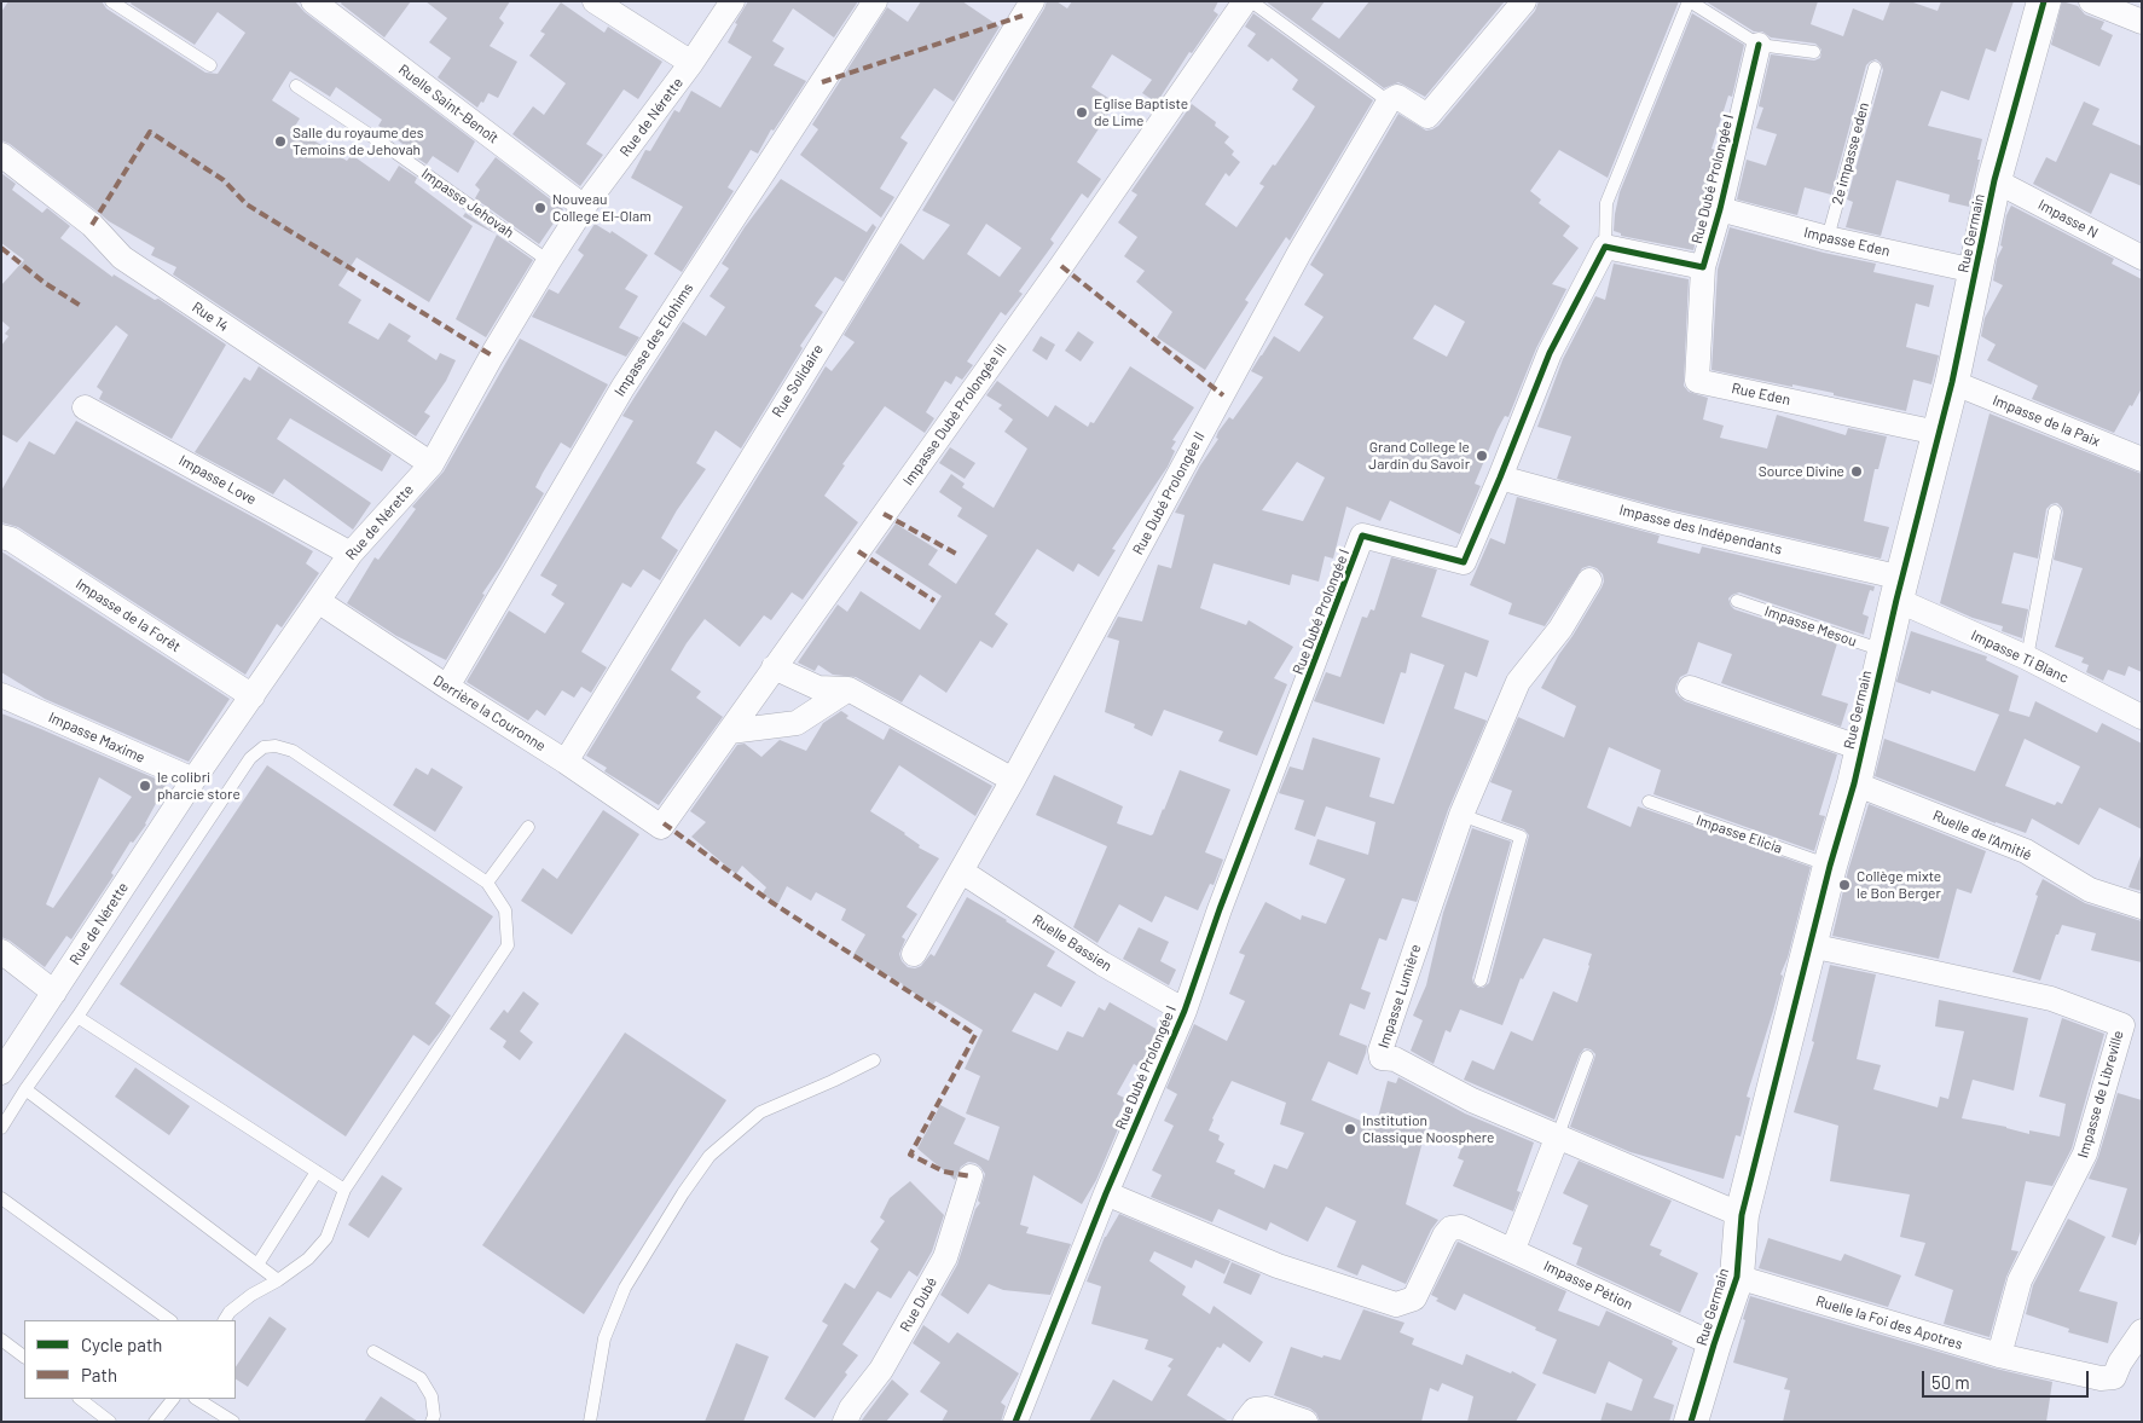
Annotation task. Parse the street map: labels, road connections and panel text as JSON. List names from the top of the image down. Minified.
{"streets":{"street":["Ruelle Saint-Benoît","Rue de Nérette","Rue Dubé Prolongée I","Impasse N","Rue Germain","Impasse Eden","Rue 14","Impasse des Elohims","Rue Solidaire","Rue Eden","Impasse Dubé Prolongée III","Impasse de la Paix","Impasse Love","Rue Dubé Prolongée II","Impasse des Indépendants","Impasse de la Forêt","Impasse Ti Blanc","Derrière la Couronne","Impasse Maxime","Ruelle de l'Amitié","Ruelle Bassien","Impasse Lumière","Impasse de Libreville","Impasse Pétion","Rue Dubé","Ruelle la Foi des Apotres"],"lane":["2e impasse eden","Impasse Jehovah","Impasse Mesou","Impasse Elicia"]},"crossings":[["Ruelle Saint-Benoît","Rue de Nérette"],["Rue de Nérette","Impasse Jehovah"],["Rue de Nérette","Rue 14"],["Rue de Nérette","Impasse Love"],["Rue de Nérette","Impasse de la Forêt"],["Rue de Nérette","Derrière la Couronne"],["Rue de Nérette","Impasse Maxime"],["2e impasse eden","Impasse Eden"],["Rue Dubé Prolongée I","Impasse Eden"],["Rue Dubé Prolongée I","Rue Eden"],["Rue Dubé Prolongée I","Impasse des Indépendants"],["Rue Dubé Prolongée I","Ruelle Bassien"],["Rue Dubé Prolongée I","Impasse Pétion"],["Impasse N","Rue Germain"],["Rue Germain","Impasse Eden"],["Rue Germain","Rue Eden"],["Rue Germain","Impasse de la Paix"],["Rue Germain","Impasse des Indépendants"],["Rue Germain","Impasse Mesou"],["Rue Germain","Impasse Ti Blanc"],["Rue Germain","Impasse Elicia"],["Rue Germain","Ruelle de l'Amitié"],["Rue Germain","Impasse Lumière"],["Rue Germain","Impasse de Libreville"],["Rue Germain","Impasse Pétion"],["Rue Germain","Ruelle la Foi des Apotres"],["Impasse des Elohims","Derrière la Couronne"],["Rue Solidaire","Derrière la Couronne"],["Impasse Dubé Prolongée III","Derrière la Couronne"],["Rue Dubé Prolongée II","Ruelle Bassien"],["Impasse des Indépendants","Impasse Ti Blanc"],["Impasse de Libreville","Ruelle la Foi des Apotres"]],"places":["Eglise Baptiste de Lime","Salle du royaume des Temoins de Jehovah","Nouveau College El-Olam","Grand College le Jardin du Savoir","Source Divine","le colibri pharcie store","Collège mixte le Bon Berger","Institution Classique Noosphere"],"legend":["Cycle path","Path"],"scale_bar":"50 m"}
